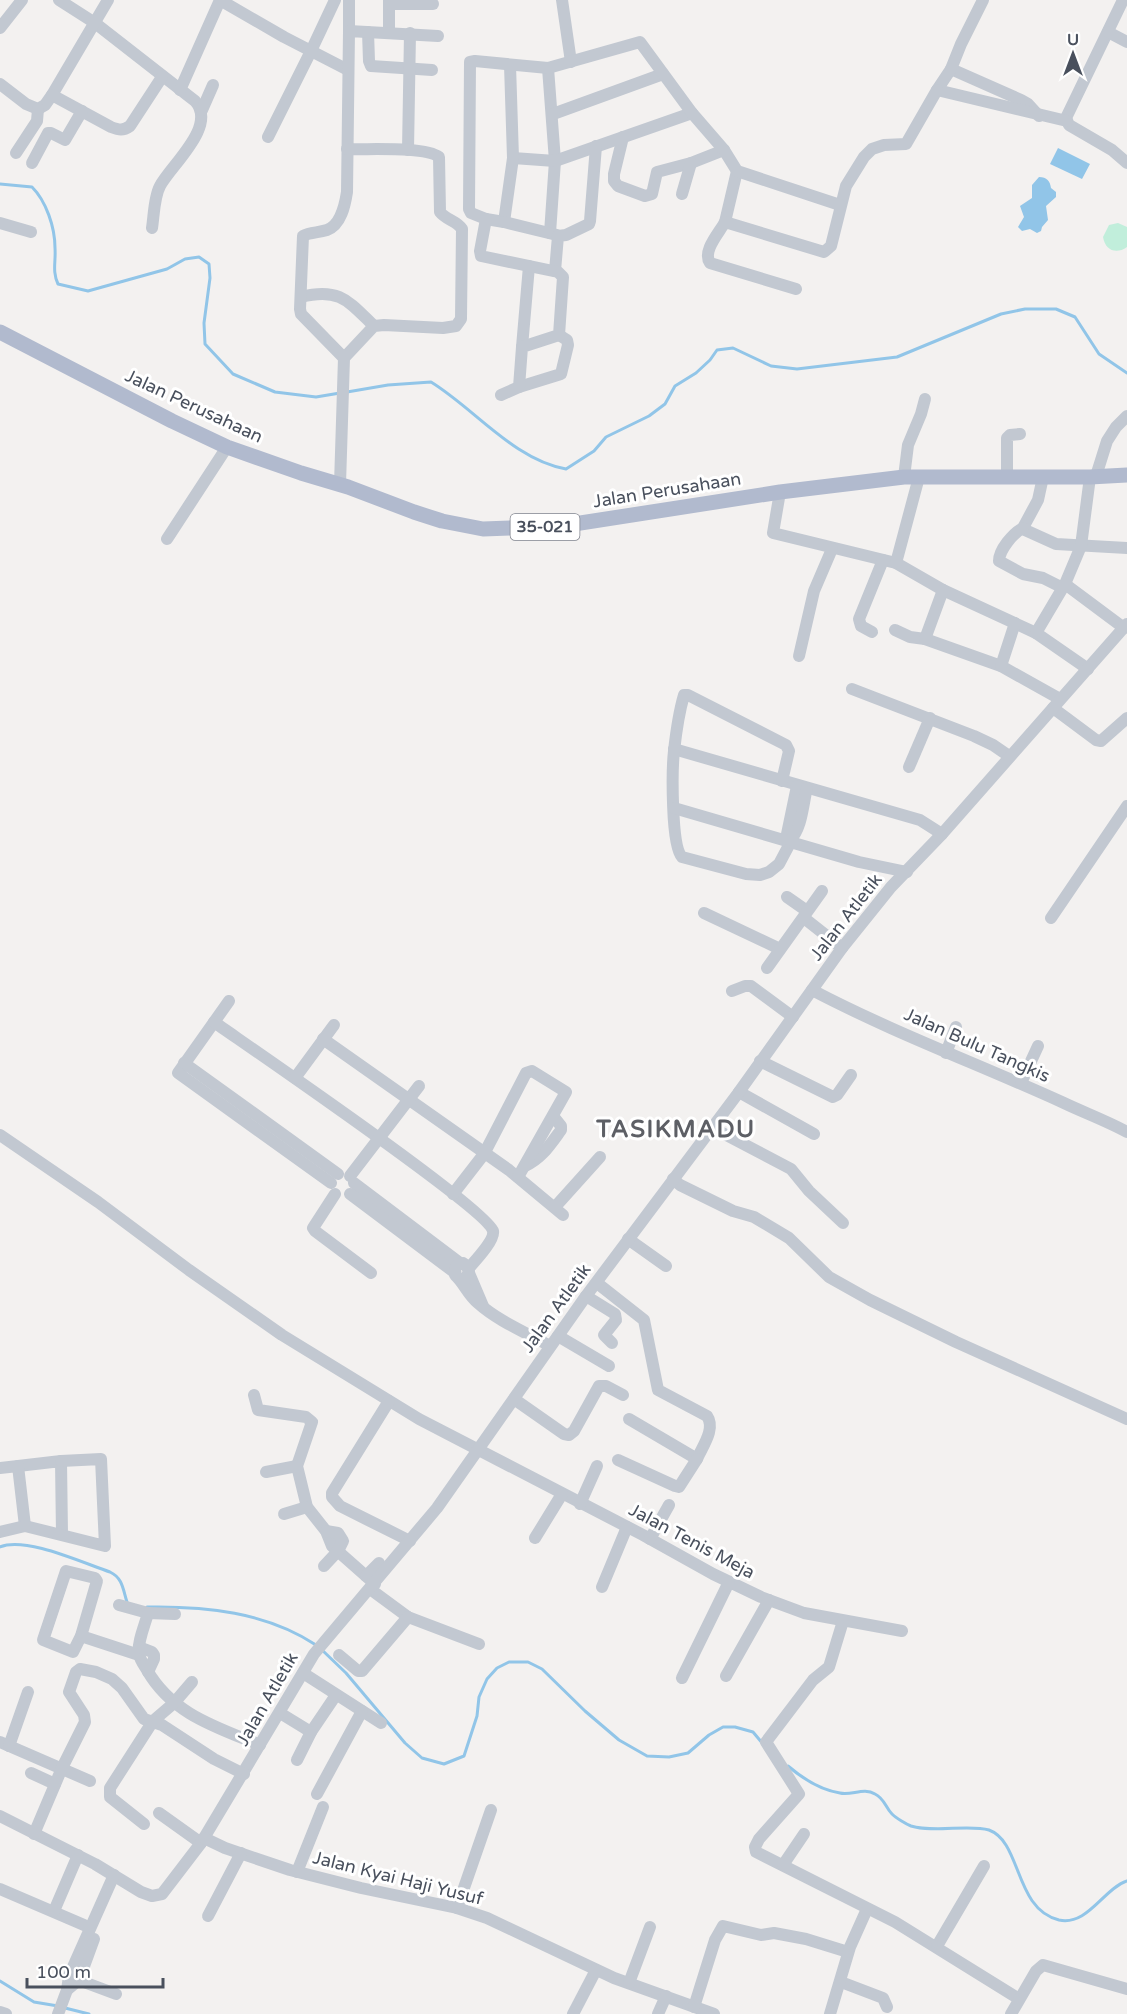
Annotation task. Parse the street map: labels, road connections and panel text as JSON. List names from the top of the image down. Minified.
{"streets":{"main road":["Jalan Perusahaan","35-021"],"street":["Jalan Atletik","Jalan Bulu Tangkis","Jalan Tenis Meja","Jalan Kyai Haji Yusuf"]},"crossings":[["Jalan Atletik","Jalan Bulu Tangkis"],["Jalan Atletik","Jalan Tenis Meja"],["Jalan Atletik","Jalan Kyai Haji Yusuf"]],"districts":["TASIKMADU"],"scale_bar":"100 m","north":"top"}
